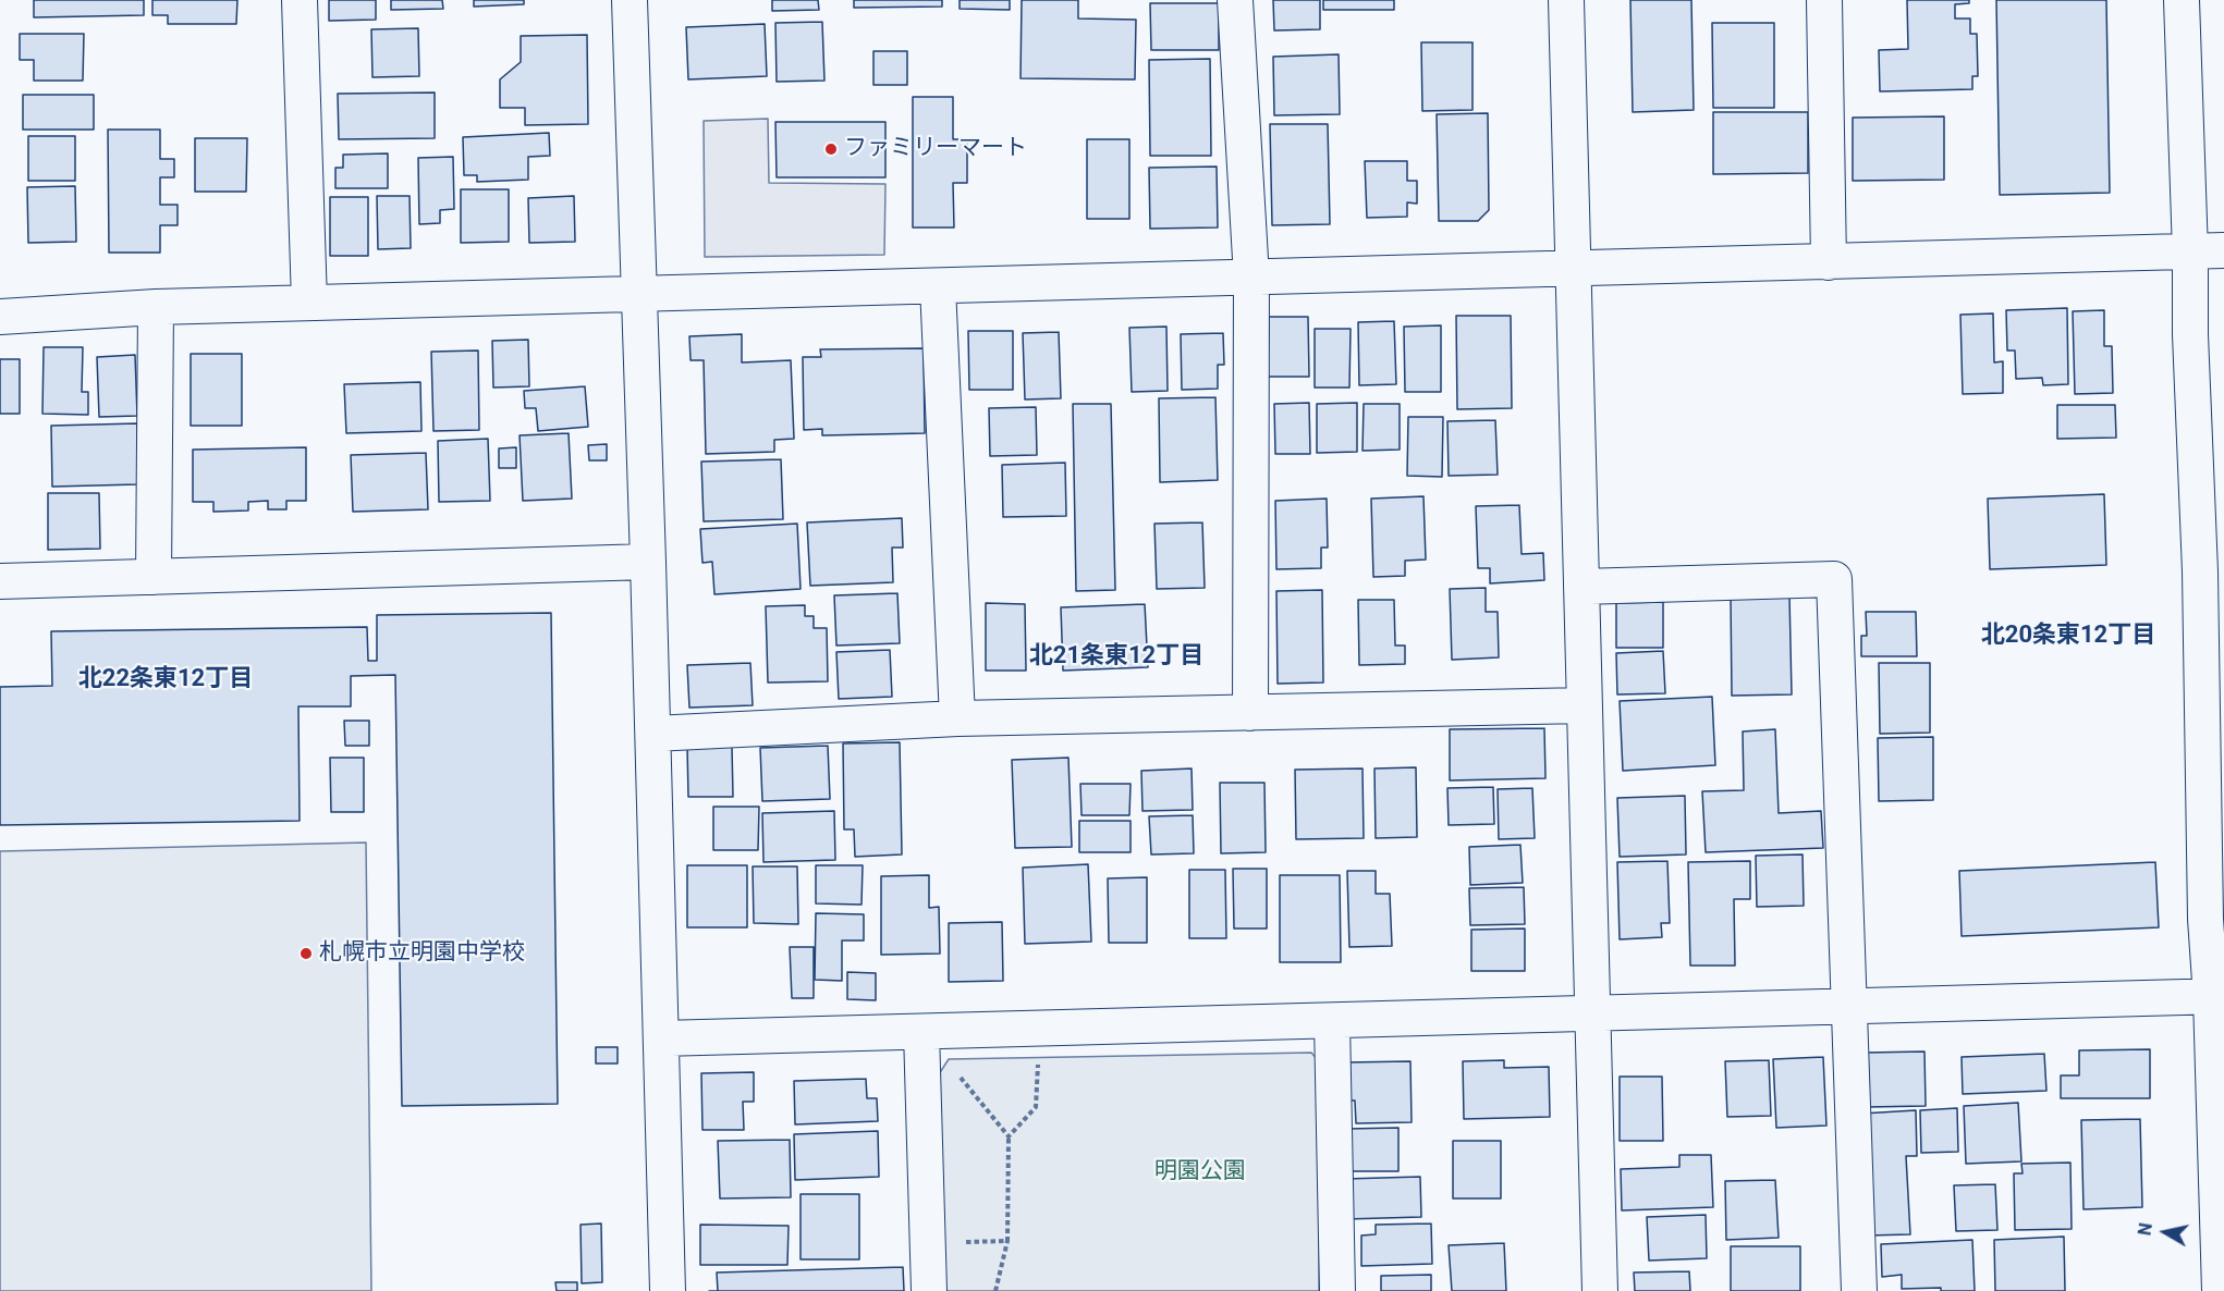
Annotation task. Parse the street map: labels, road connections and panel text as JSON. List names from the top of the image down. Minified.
{"districts":["北20条東12丁目","北21条東12丁目","北22条東12丁目"],"parks":["明園公園"],"places":["ファミリーマート","札幌市立明園中学校"],"north":"left"}
